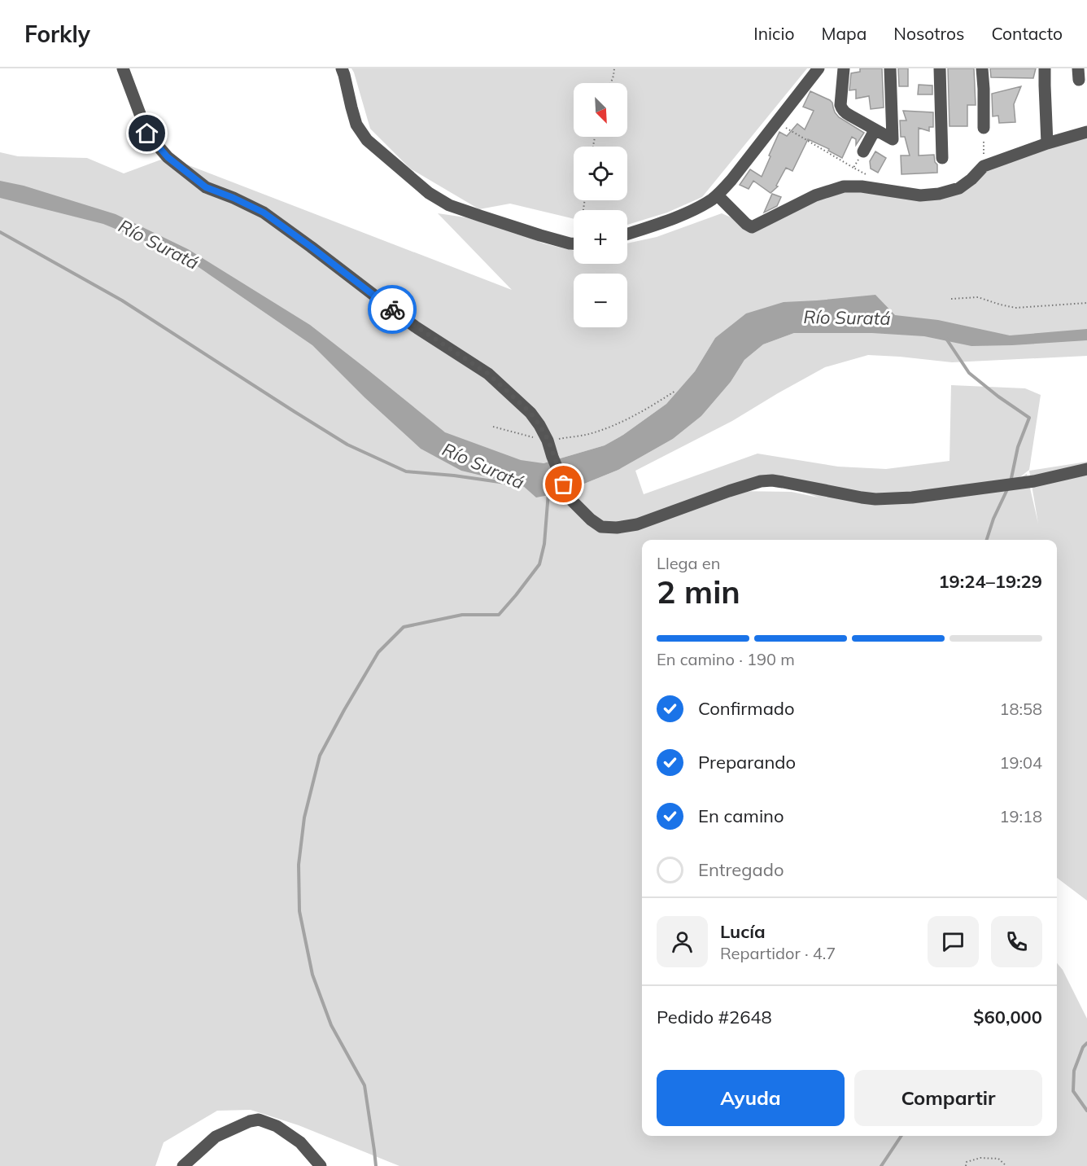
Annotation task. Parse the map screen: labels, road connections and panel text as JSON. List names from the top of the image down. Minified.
{"water":["Río Suratá"],"north":"bottom right","page":{"header":"Forkly","nav":["Inicio","Mapa","Nosotros","Contacto"],"map_buttons":["+","−"],"heading":["2 min","Llega en","19:24–19:29"],"panel":["Lucía","Repartidor · 4.7","Pedido #2648","$60,000"],"bar":"En camino · 190 m","list":[["Confirmado","18:58"],["Preparando","19:04"],["En camino","19:18"],"Entregado"],"buttons":["Ayuda","Compartir"]}}
